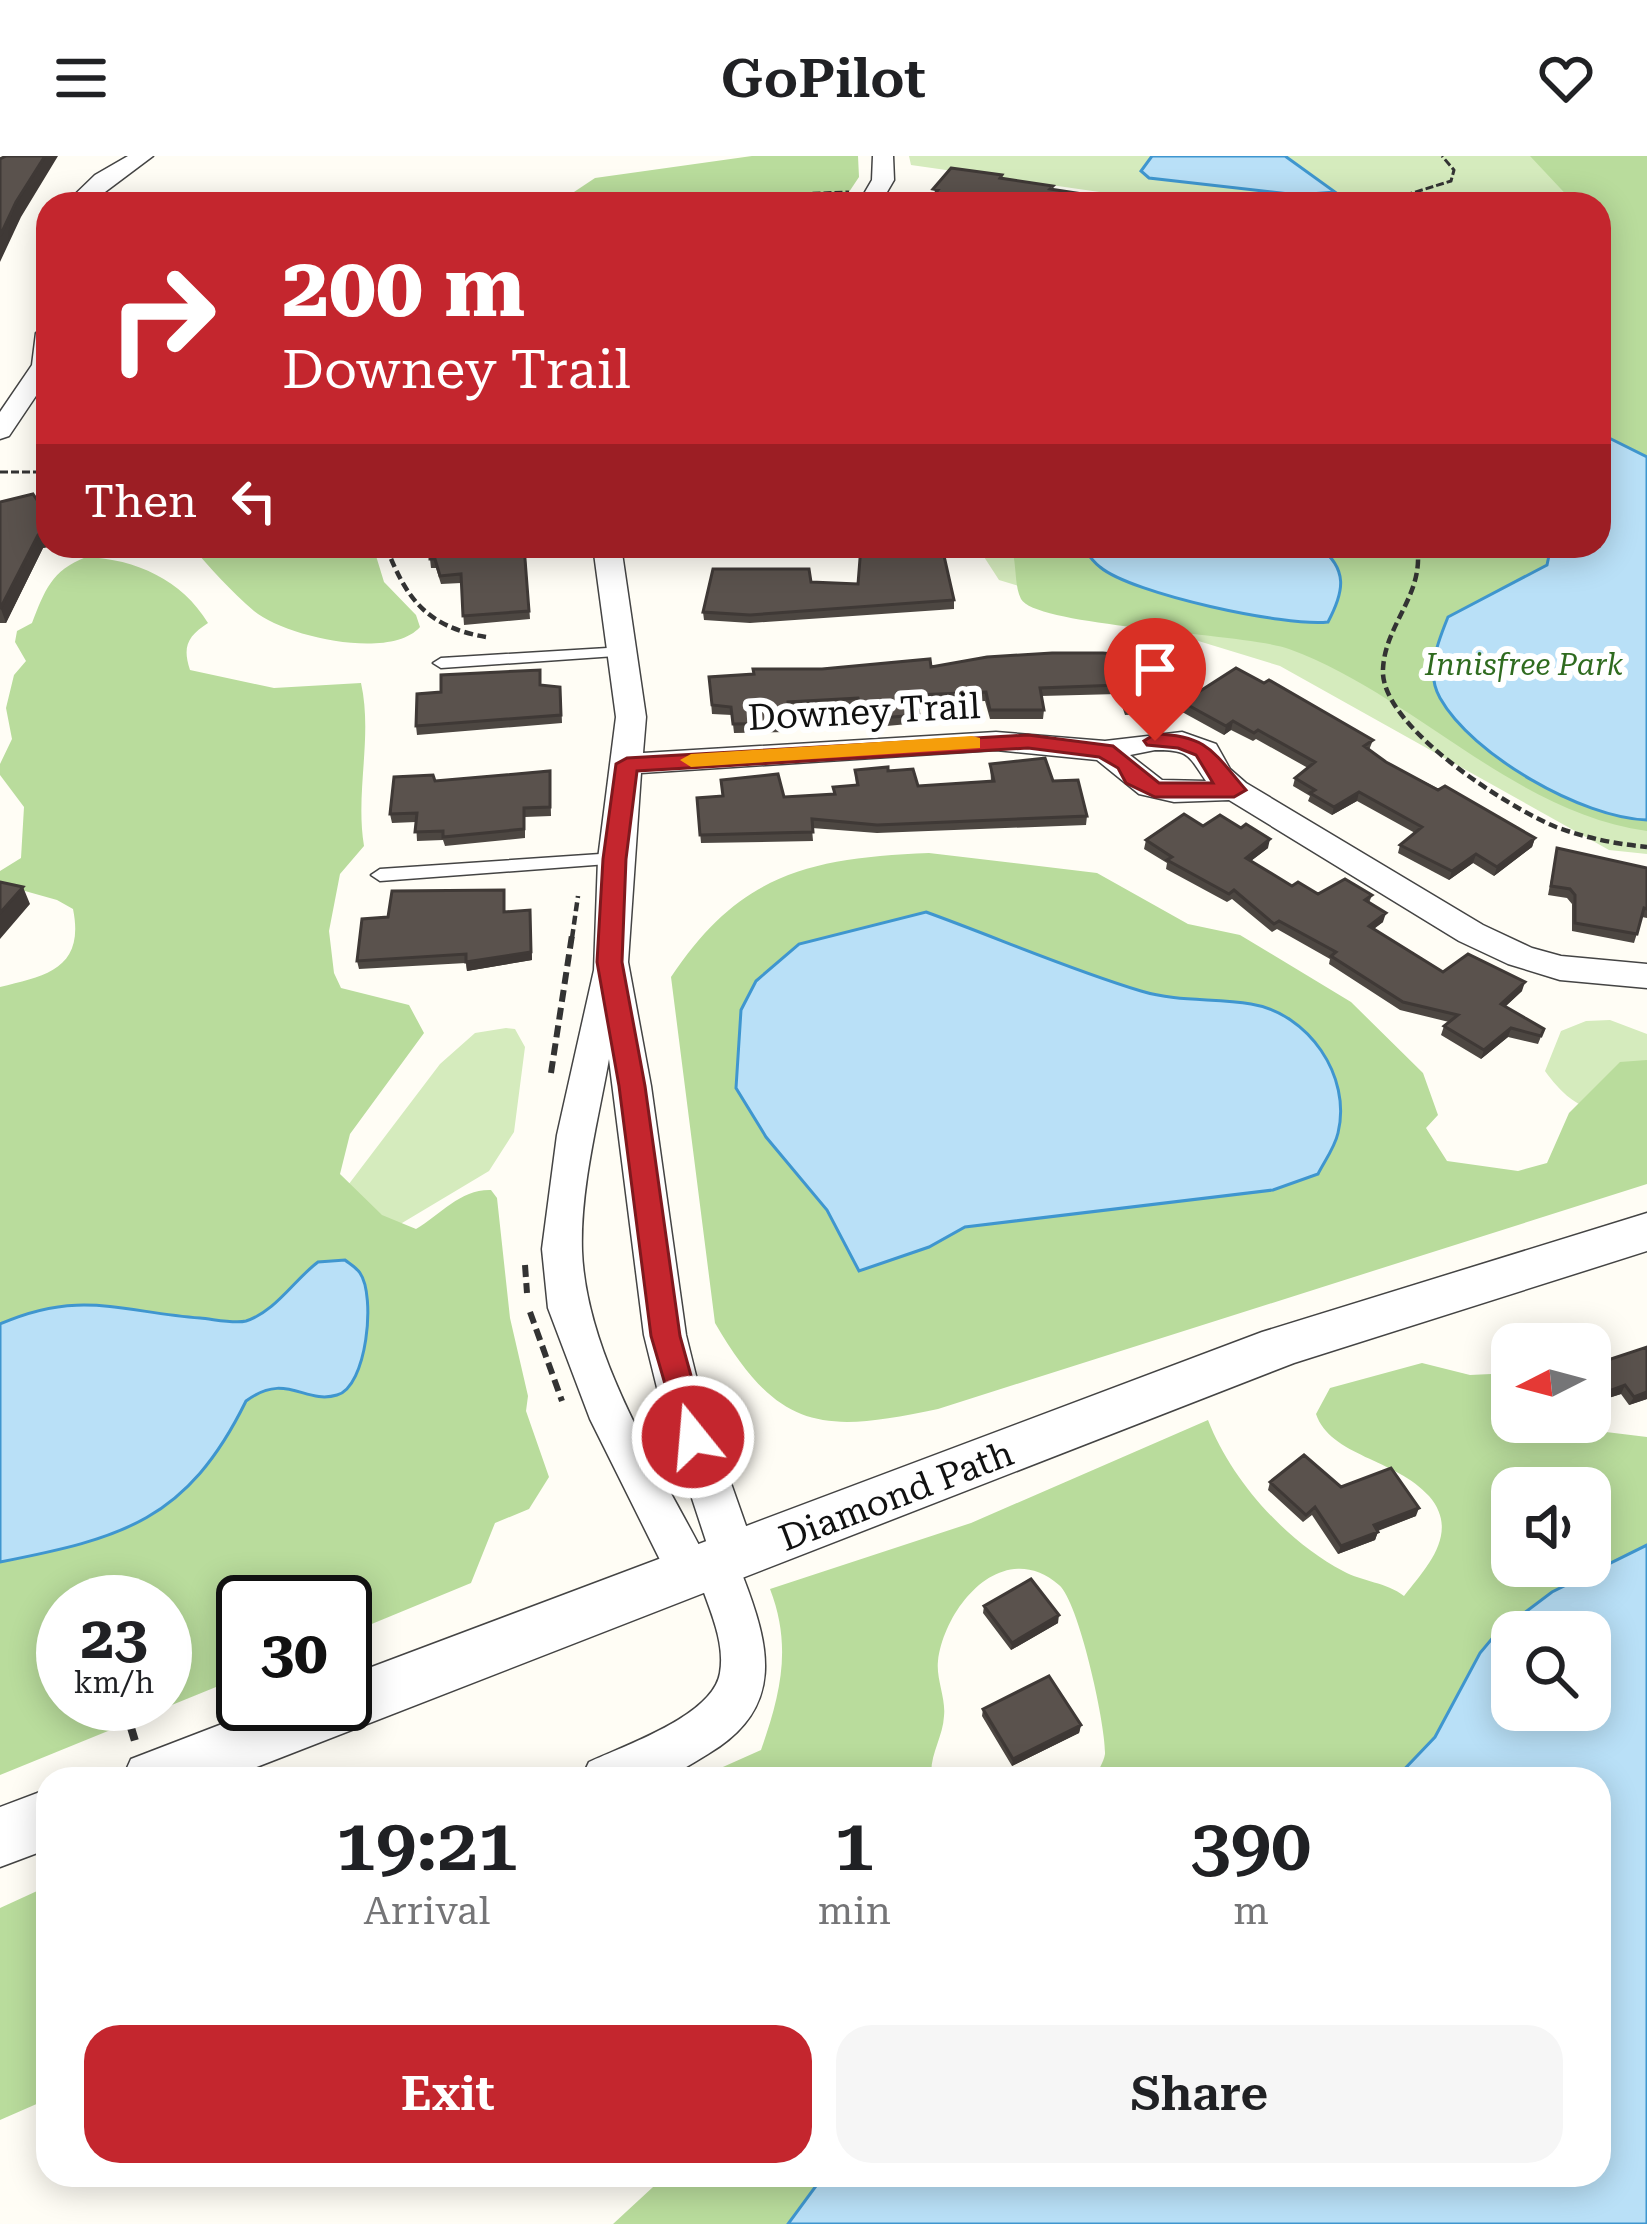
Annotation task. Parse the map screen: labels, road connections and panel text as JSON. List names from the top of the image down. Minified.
{"streets":{"street":["Downey Trail","Diamond Path"]},"parks":["Innisfree Park"],"north":"left","page":{"header":"GoPilot","turn":["200 m","Downey Trail"],"then":"Then","speed":"23 km/h","limit":"30","eta":["19:21","Arrival","1","min","390","m"],"buttons":["Exit","Share"]}}
